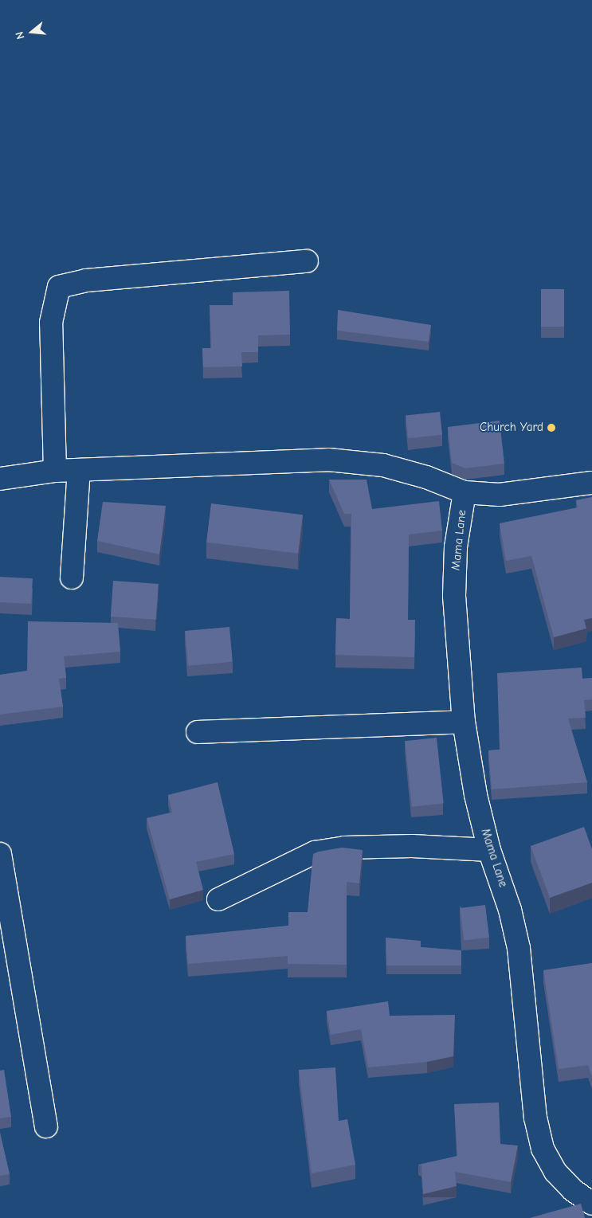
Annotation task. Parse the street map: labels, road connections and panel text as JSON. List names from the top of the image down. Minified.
{"streets":{"street":["Mama Lane"]},"places":["Church Yard"],"north":"left"}
